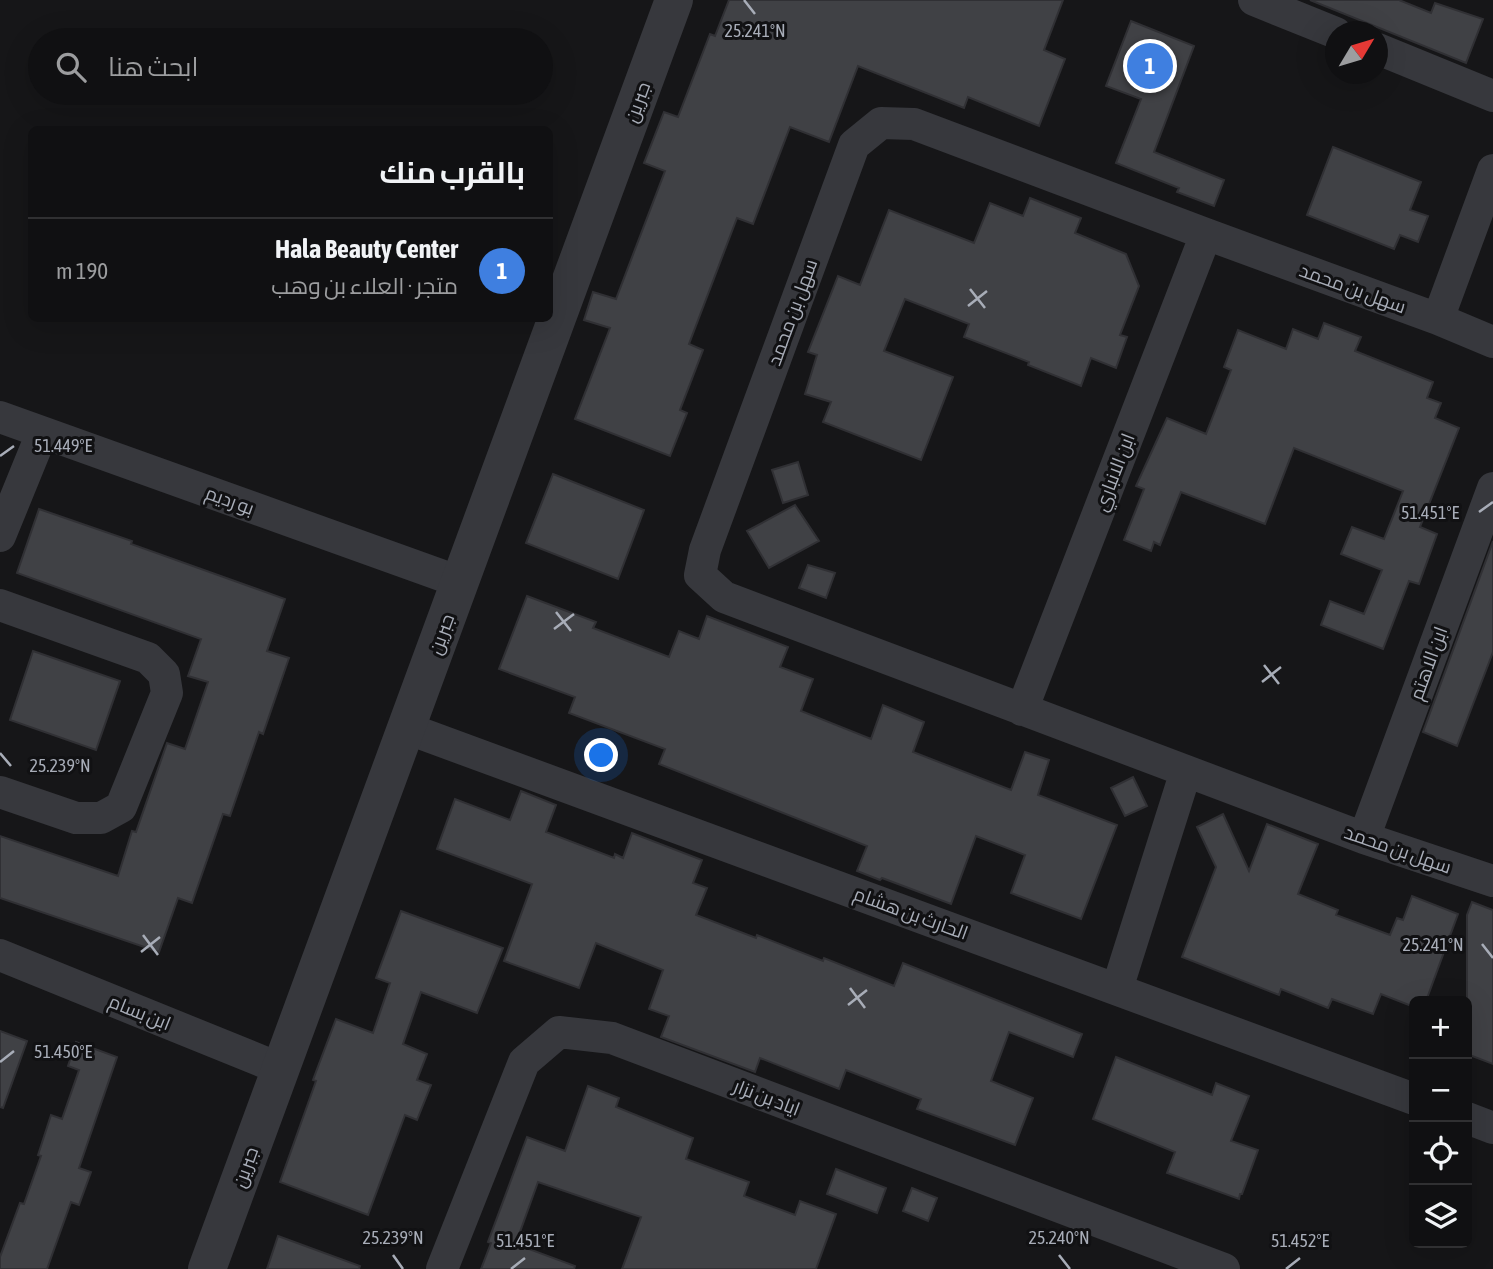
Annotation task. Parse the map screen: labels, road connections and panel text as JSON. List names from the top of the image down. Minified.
{"streets":{"street":["جبرين","سهل بن محمد","ابن الانباري","بو رديم","ابن الاهتم","الحارث بن هشام","ابن بسام","اياد بن نزار"]},"crossings":[["جبرين","بو رديم"],["جبرين","الحارث بن هشام"],["جبرين","ابن بسام"],["سهل بن محمد","ابن الانباري"],["سهل بن محمد","ابن الاهتم"]],"north":"top right","page":{"search":"ابحث هنا","pins":"1","heading":"بالقرب منك","list":[{"mark":"1","name":"Hala Beauty Center","note":"متجر · العلاء بن وهب","value":"190 m"}],"map_buttons":["+","−"]},"coordinates":["25.241°N","51.449°E","51.451°E","25.239°N","51.450°E","25.240°N","51.452°E"]}
